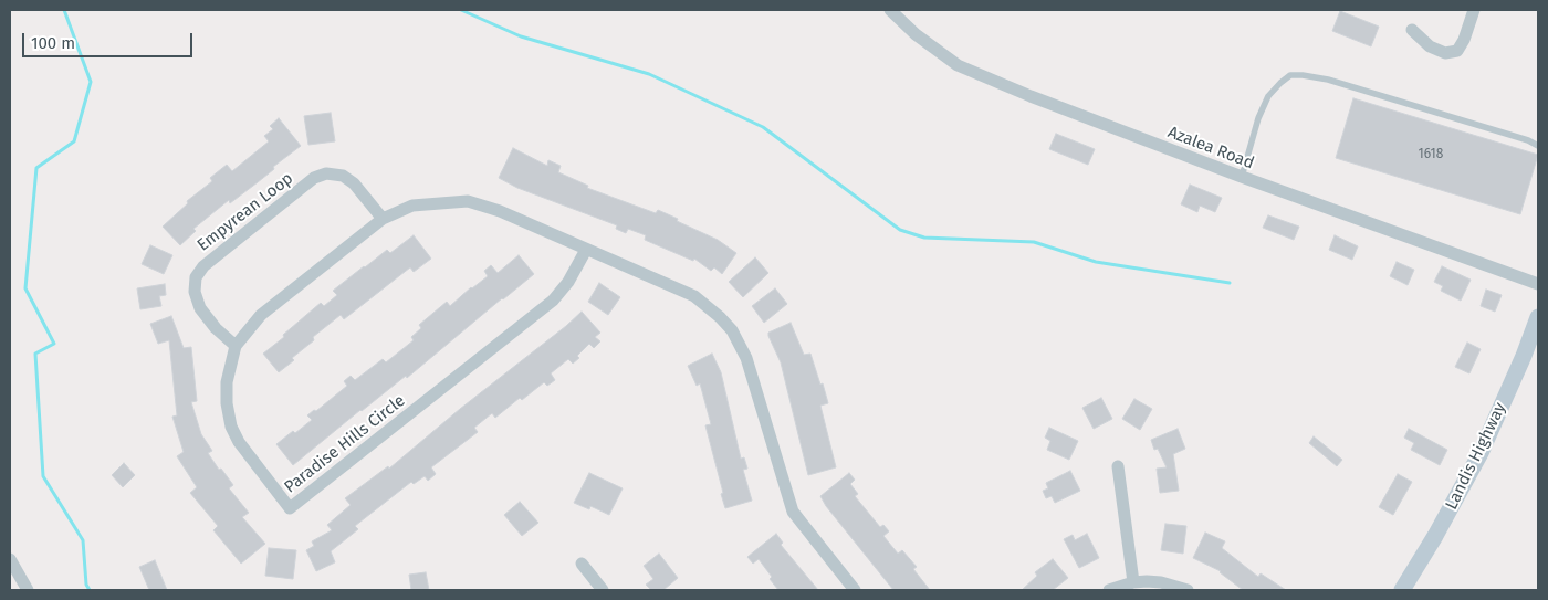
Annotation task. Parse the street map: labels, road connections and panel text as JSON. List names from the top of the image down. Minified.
{"streets":{"main road":["Landis Highway"],"street":["Azalea Road","Empyrean Loop","Paradise Hills Circle"]},"crossings":[["Empyrean Loop","Paradise Hills Circle"]],"house_numbers":["1618"],"scale_bar":"100 m"}
